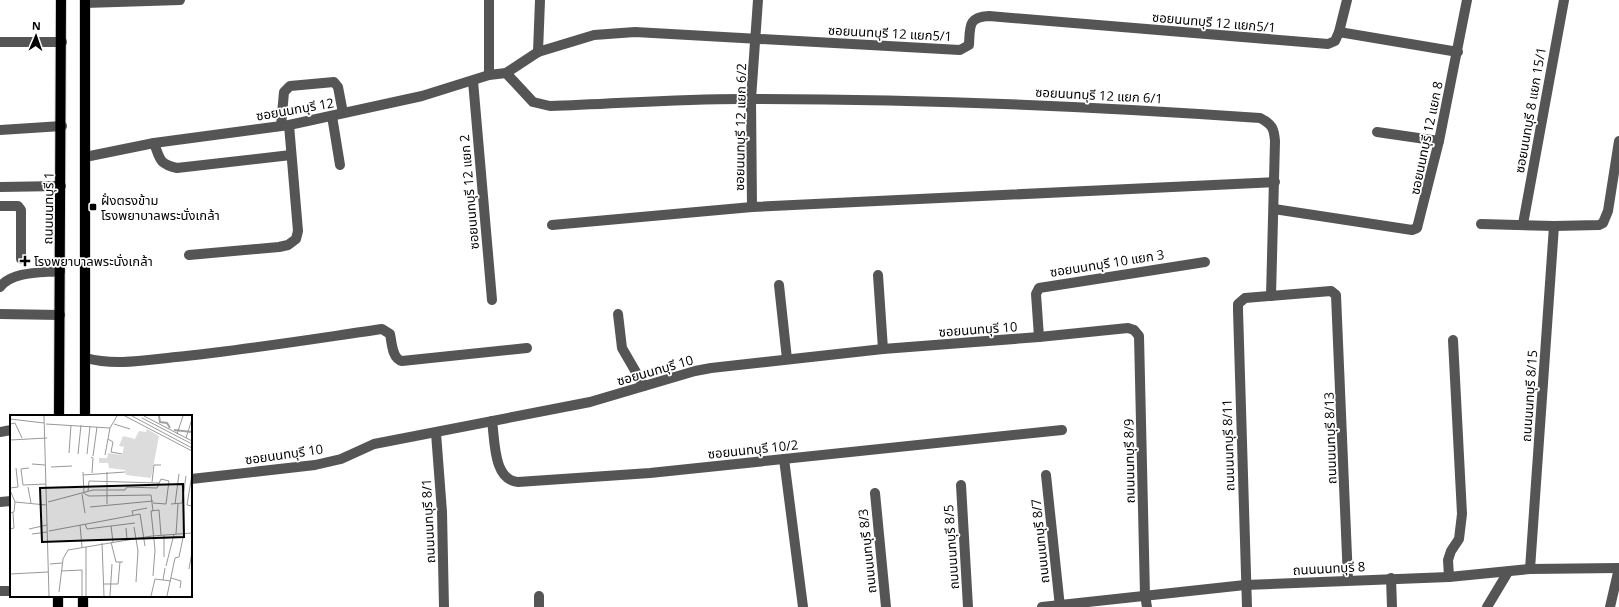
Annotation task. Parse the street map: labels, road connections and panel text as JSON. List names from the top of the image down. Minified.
{"streets":{"main road":["ถนนนนทบุรี 1"],"street":["ซอยนนทบุรี 12 แยก5/1","ซอยนนทบุรี 12 แยก 6/1","ซอยนนทบุรี 12","ซอยนนทบุรี 8 แยก 15/1","ซอยนนทบุรี 12 แยก 6/2","ซอยนนทบุรี 12 แยก 8","ซอยนนทบุรี 12 แยก 2","ซอยนนทบุรี 10 แยก 3","ซอยนนทบุรี 10","ถนนนนทบุรี 8/15","ถนนนนทบุรี 8/13","ถนนนนทบุรี 8/11","ซอยนนทบุรี 10/2","ถนนนนทบุรี 8/9","ถนนนนทบุรี 8/1","ถนนนนทบุรี 8/7","ถนนนนทบุรี 8/5","ถนนนนทบุรี 8/3","ถนนนนทบุรี 8"]},"crossings":[["ซอยนนทบุรี 12 แยก5/1","ซอยนนทบุรี 12"],["ซอยนนทบุรี 12 แยก5/1","ซอยนนทบุรี 12 แยก 6/2"],["ซอยนนทบุรี 12 แยก 6/1","ซอยนนทบุรี 12 แยก 6/2"],["ซอยนนทบุรี 12 แยก 6/1","ซอยนนทบุรี 12 แยก 8"],["ซอยนนทบุรี 12 แยก 6/1","ถนนนนทบุรี 8/13"],["ซอยนนทบุรี 12 แยก 6/1","ถนนนนทบุรี 8/11"],["ซอยนนทบุรี 12","ซอยนนทบุรี 12 แยก 2"],["ซอยนนทบุรี 10 แยก 3","ซอยนนทบุรี 10"],["ซอยนนทบุรี 10","ซอยนนทบุรี 10/2"],["ซอยนนทบุรี 10","ถนนนนทบุรี 8/9"],["ซอยนนทบุรี 10","ถนนนนทบุรี 8/1"],["ถนนนนทบุรี 8/15","ถนนนนทบุรี 8"],["ถนนนนทบุรี 8/13","ถนนนนทบุรี 8/11"],["ถนนนนทบุรี 8/13","ถนนนนทบุรี 8"],["ถนนนนทบุรี 8/11","ถนนนนทบุรี 8"],["ถนนนนทบุรี 8/9","ถนนนนทบุรี 8"],["ถนนนนทบุรี 8/7","ถนนนนทบุรี 8"]],"places":{"transit":["ฝั่งตรงข้าม โรงพยาบาลพระนั่งเกล้า"],"health":["โรงพยาบาลพระนั่งเกล้า"]},"north":"top"}
